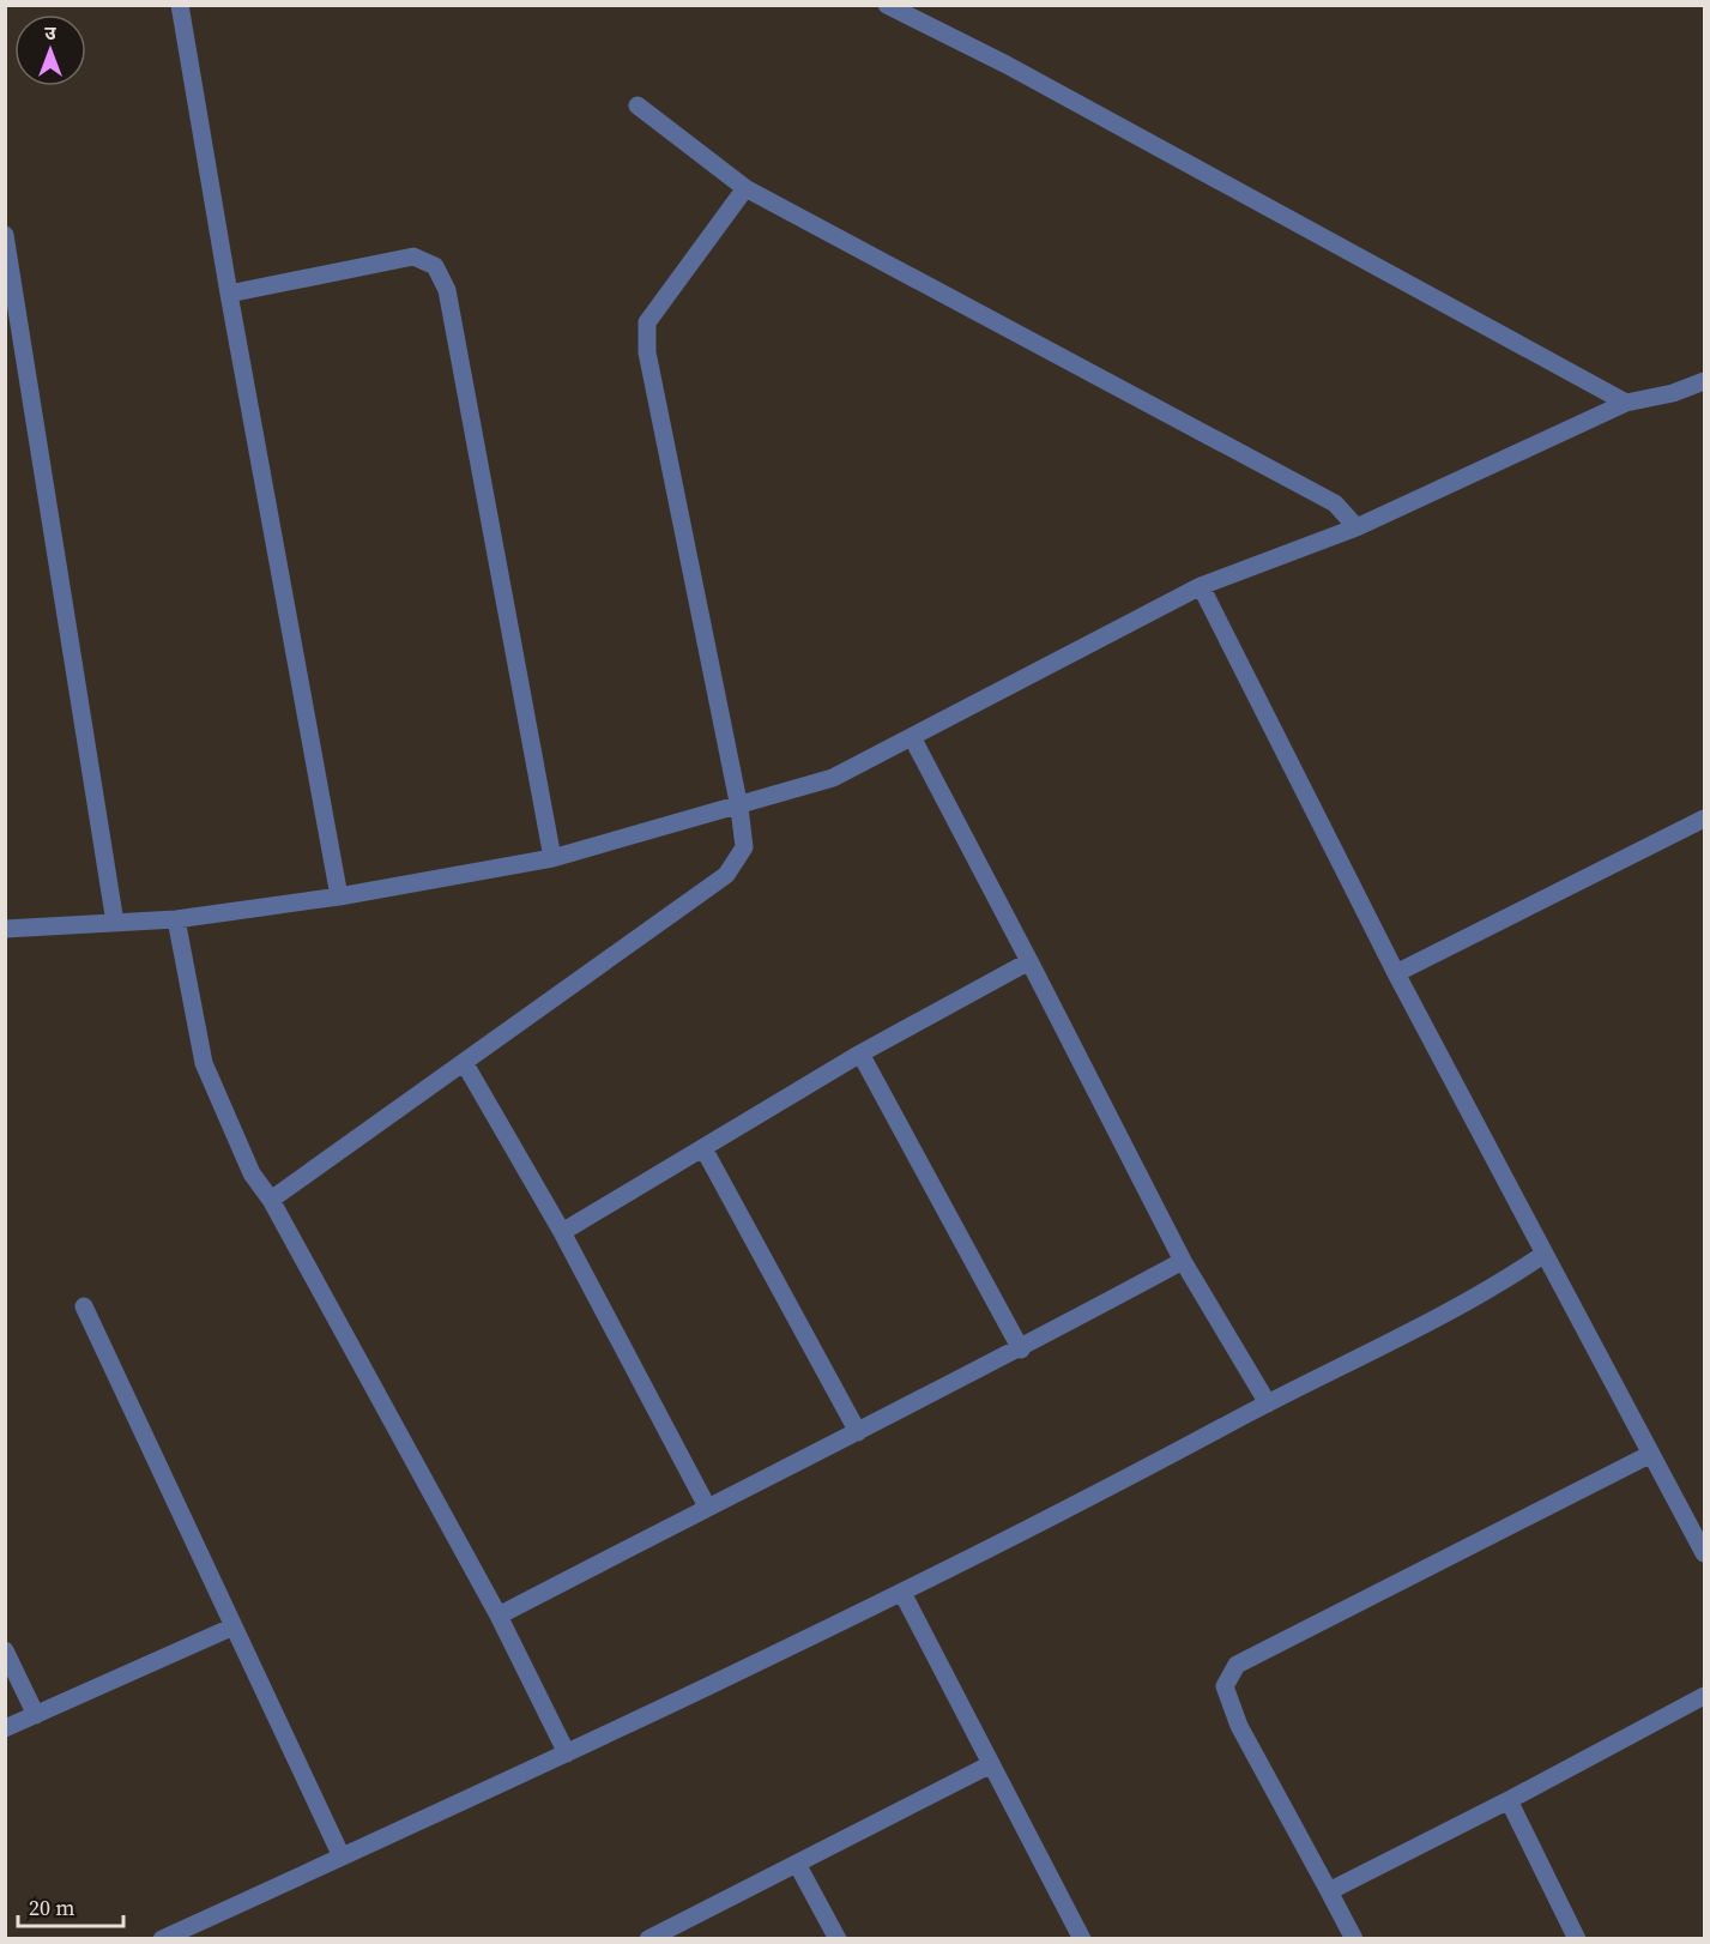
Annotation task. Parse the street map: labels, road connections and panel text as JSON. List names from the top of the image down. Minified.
{"scale_bar":"20 m","north":"top"}
